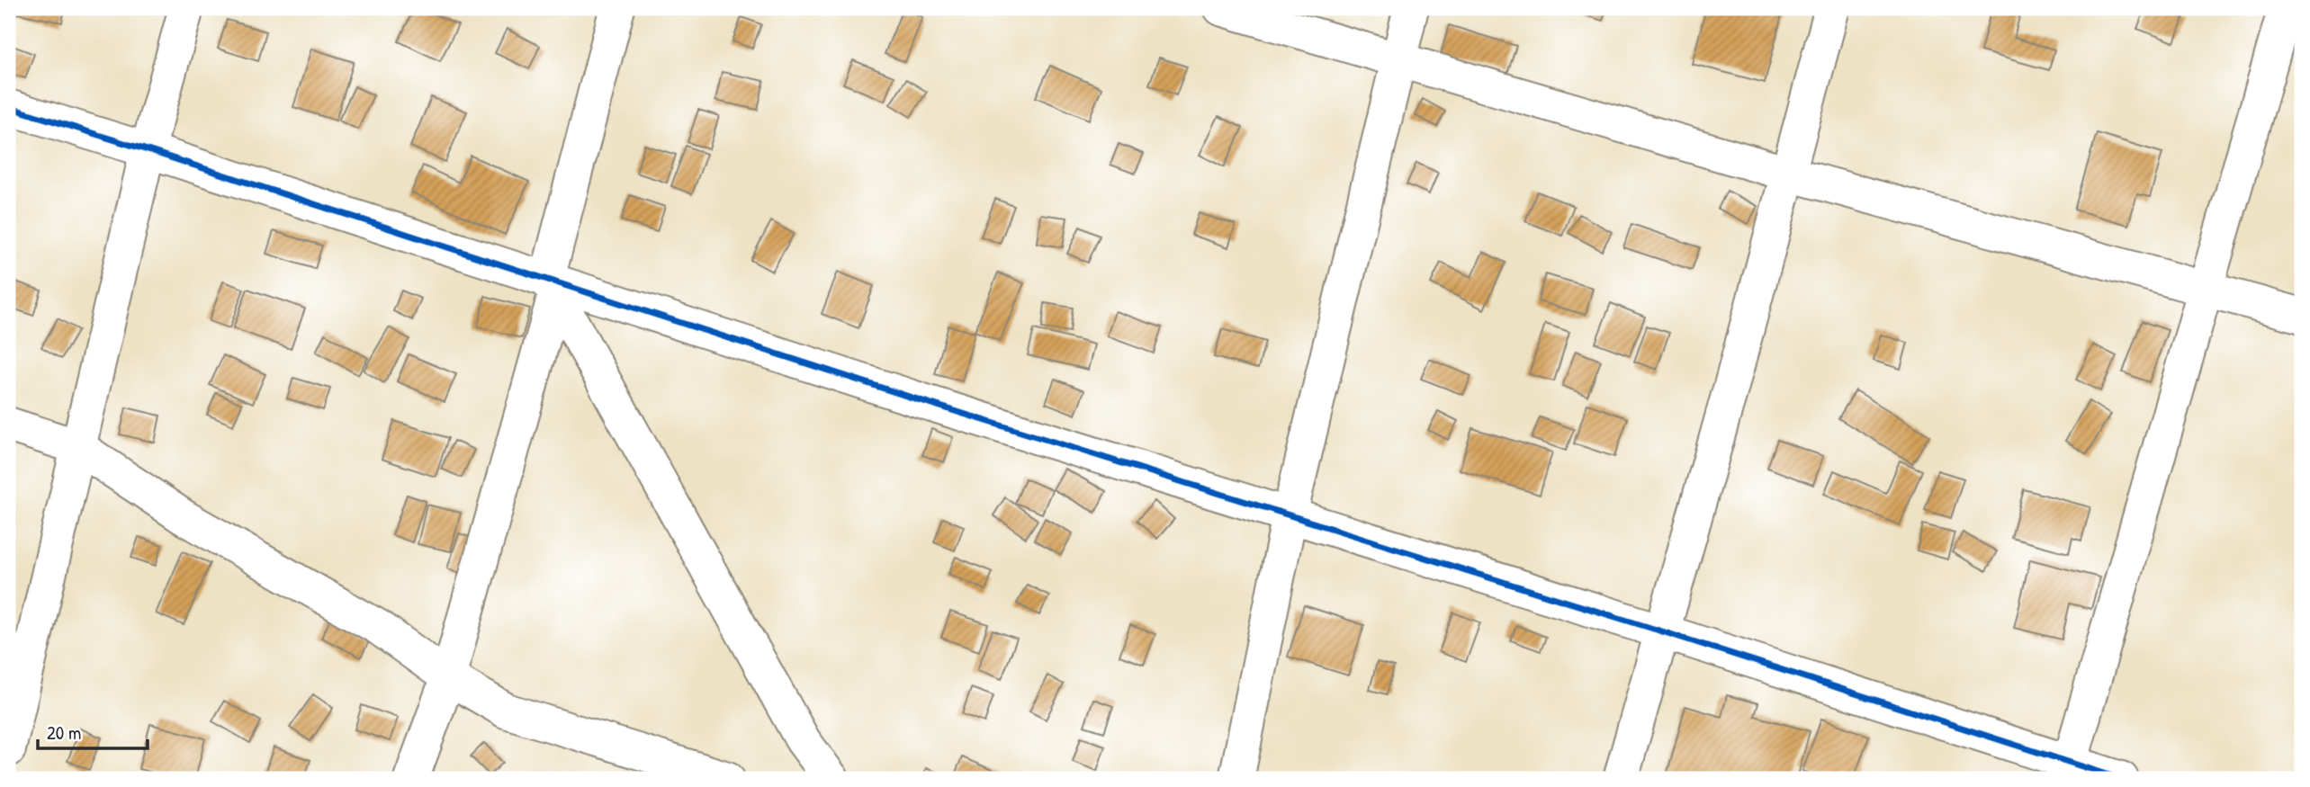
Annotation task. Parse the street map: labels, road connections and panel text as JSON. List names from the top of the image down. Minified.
{"scale_bar":"20 m"}
